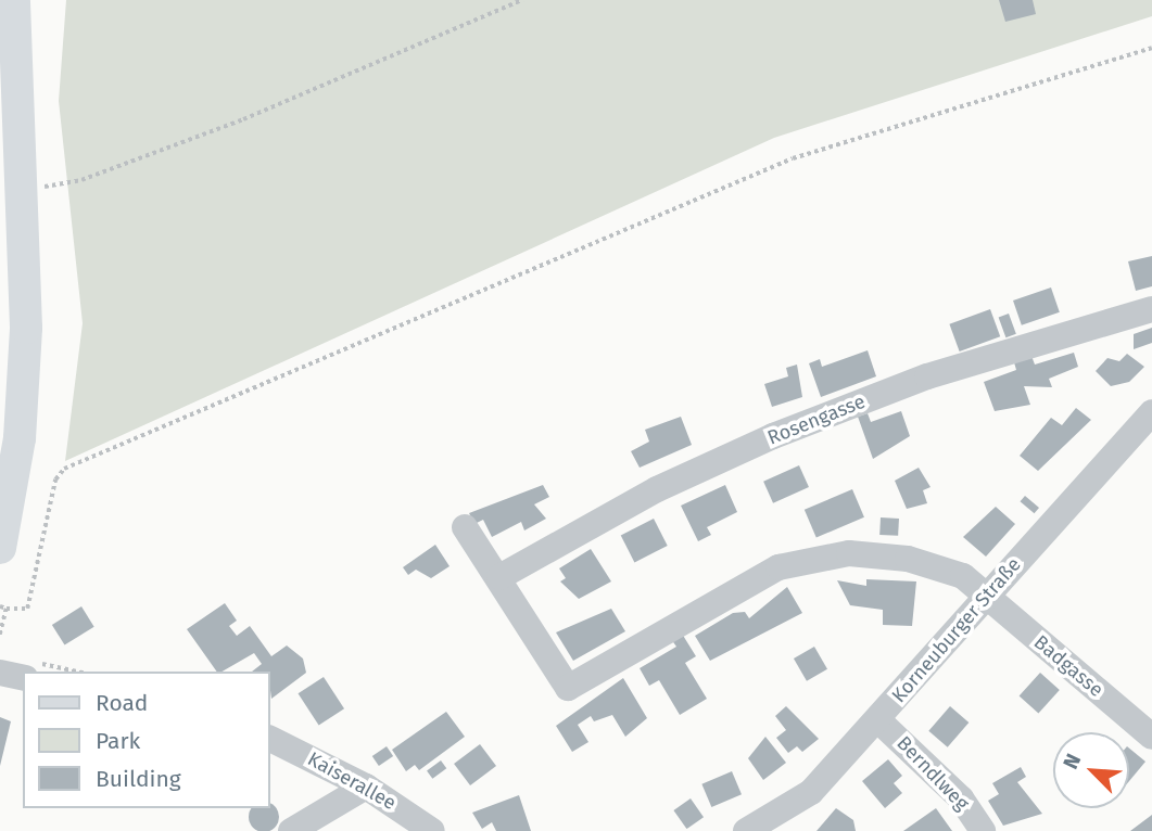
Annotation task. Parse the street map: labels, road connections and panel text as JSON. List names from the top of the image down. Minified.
{"streets":{"street":["Rosengasse","Korneuburger Straße","Badgasse","Berndlweg","Kaiserallee"]},"crossings":[["Korneuburger Straße","Badgasse"],["Korneuburger Straße","Berndlweg"]],"legend":["Road","Park","Building"],"north":"top left"}
